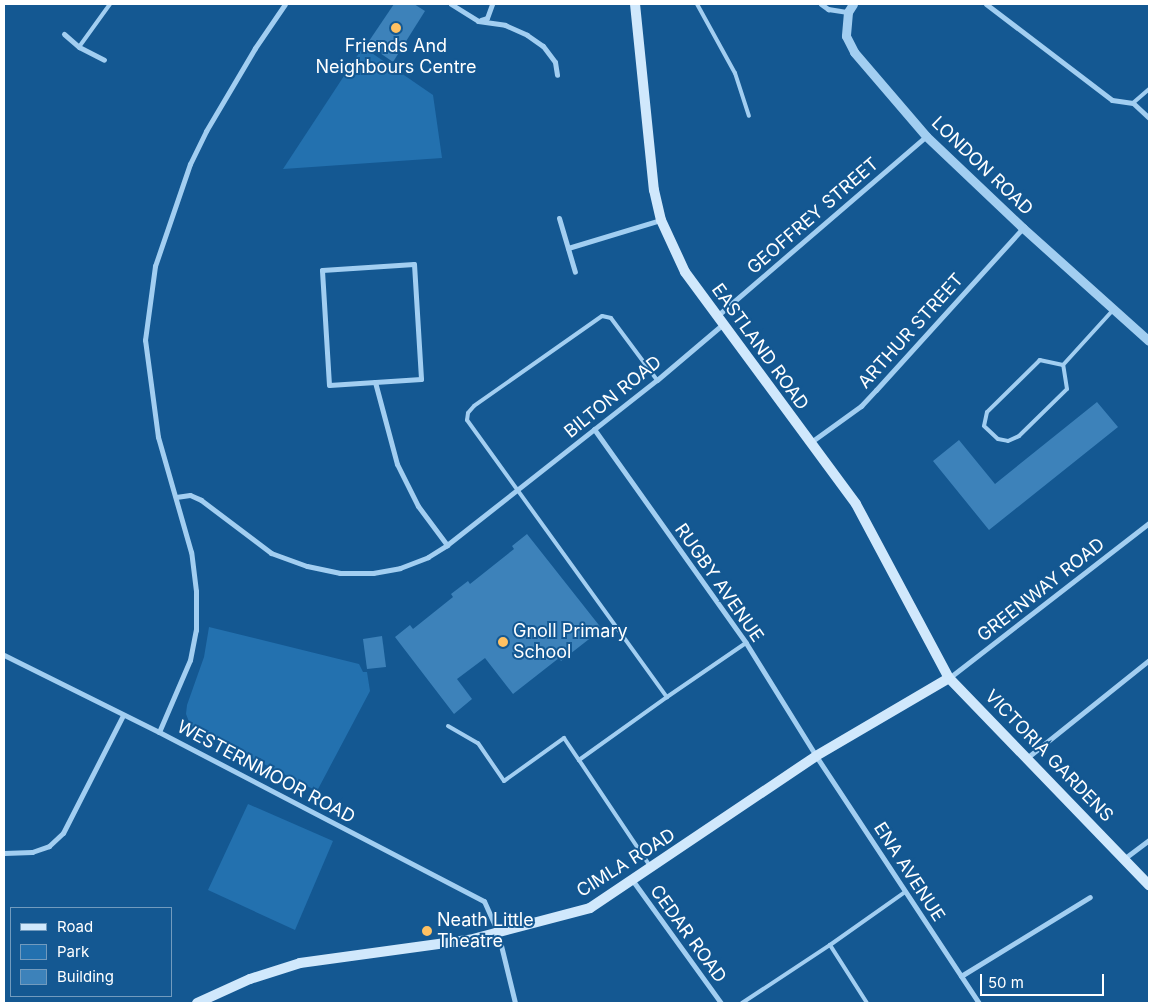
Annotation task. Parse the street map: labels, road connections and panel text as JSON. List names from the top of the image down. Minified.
{"streets":{"main road":["EASTLAND ROAD","VICTORIA GARDENS","CIMLA ROAD"],"street":["LONDON ROAD","GEOFFREY STREET","ARTHUR STREET","BILTON ROAD","RUGBY AVENUE","GREENWAY ROAD","WESTERNMOOR ROAD","ENA AVENUE","CEDAR ROAD"]},"crossings":[["LONDON ROAD","GEOFFREY STREET"],["LONDON ROAD","ARTHUR STREET"],["GEOFFREY STREET","EASTLAND ROAD"],["GEOFFREY STREET","BILTON ROAD"],["ARTHUR STREET","EASTLAND ROAD"],["EASTLAND ROAD","BILTON ROAD"],["EASTLAND ROAD","GREENWAY ROAD"],["EASTLAND ROAD","VICTORIA GARDENS"],["EASTLAND ROAD","CIMLA ROAD"],["BILTON ROAD","RUGBY AVENUE"],["RUGBY AVENUE","CIMLA ROAD"],["RUGBY AVENUE","ENA AVENUE"],["GREENWAY ROAD","VICTORIA GARDENS"],["GREENWAY ROAD","CIMLA ROAD"],["VICTORIA GARDENS","CIMLA ROAD"],["WESTERNMOOR ROAD","CIMLA ROAD"],["CIMLA ROAD","ENA AVENUE"],["CIMLA ROAD","CEDAR ROAD"]],"places":["Friends And Neighbours Centre","Gnoll Primary School","Neath Little Theatre"],"legend":["Road","Park","Building"],"scale_bar":"50 m"}
